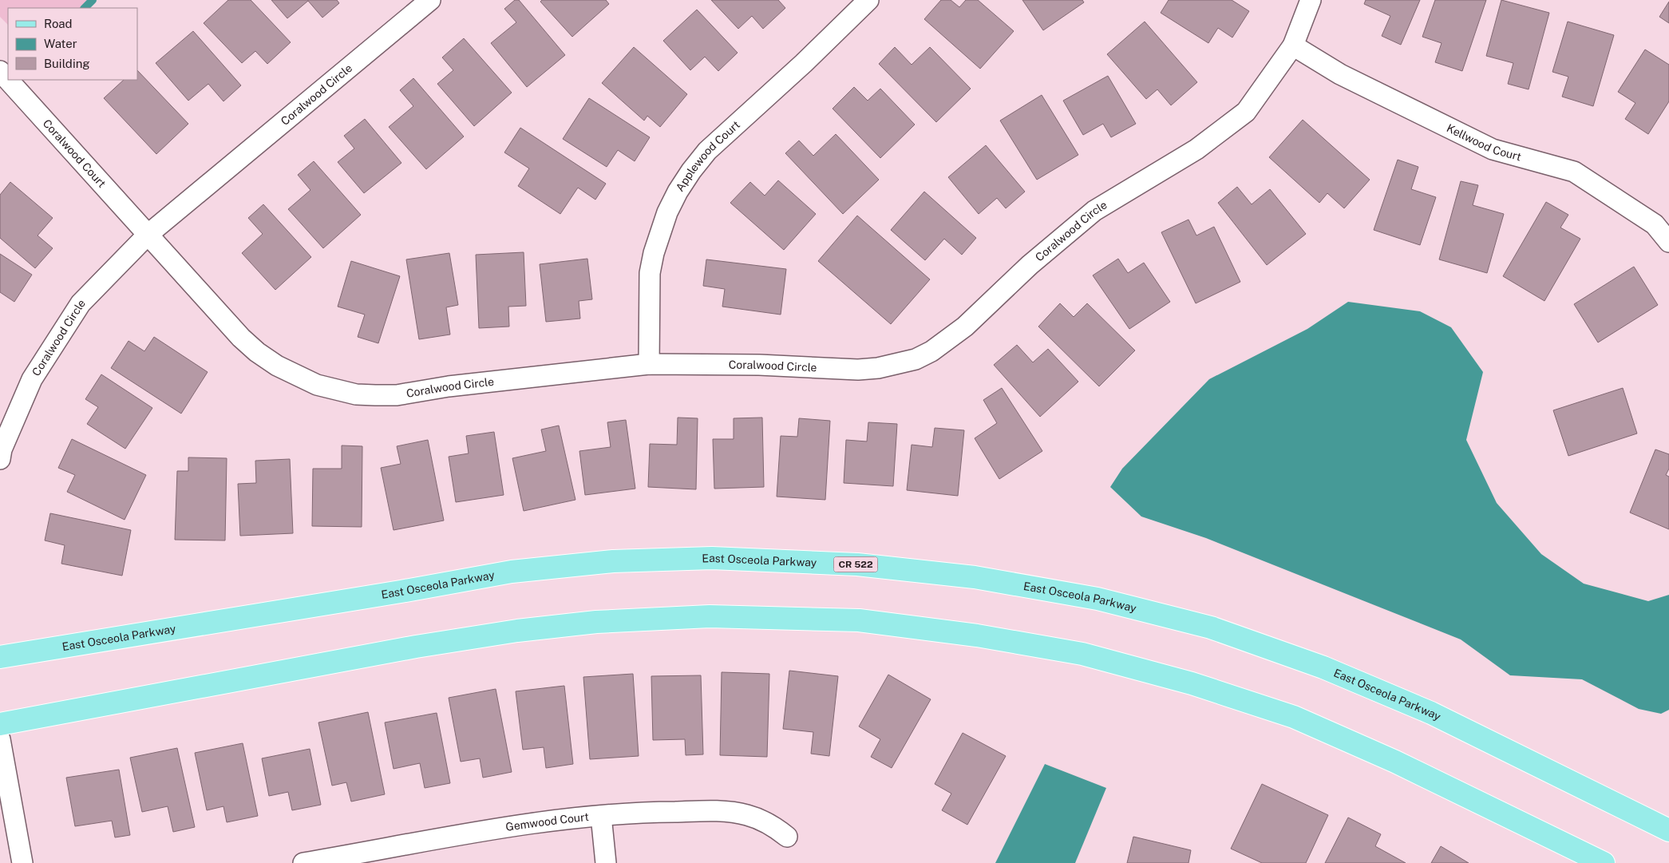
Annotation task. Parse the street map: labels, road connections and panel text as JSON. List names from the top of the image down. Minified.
{"streets":{"main road":["East Osceola Parkway","CR 522"],"street":["Coralwood Circle","Kellwood Court","Coralwood Court","Applewood Court","Gemwood Court"]},"crossings":[["Coralwood Circle","Kellwood Court"],["Coralwood Circle","Coralwood Court"],["Coralwood Circle","Applewood Court"]],"legend":["Road","Water","Building"]}
